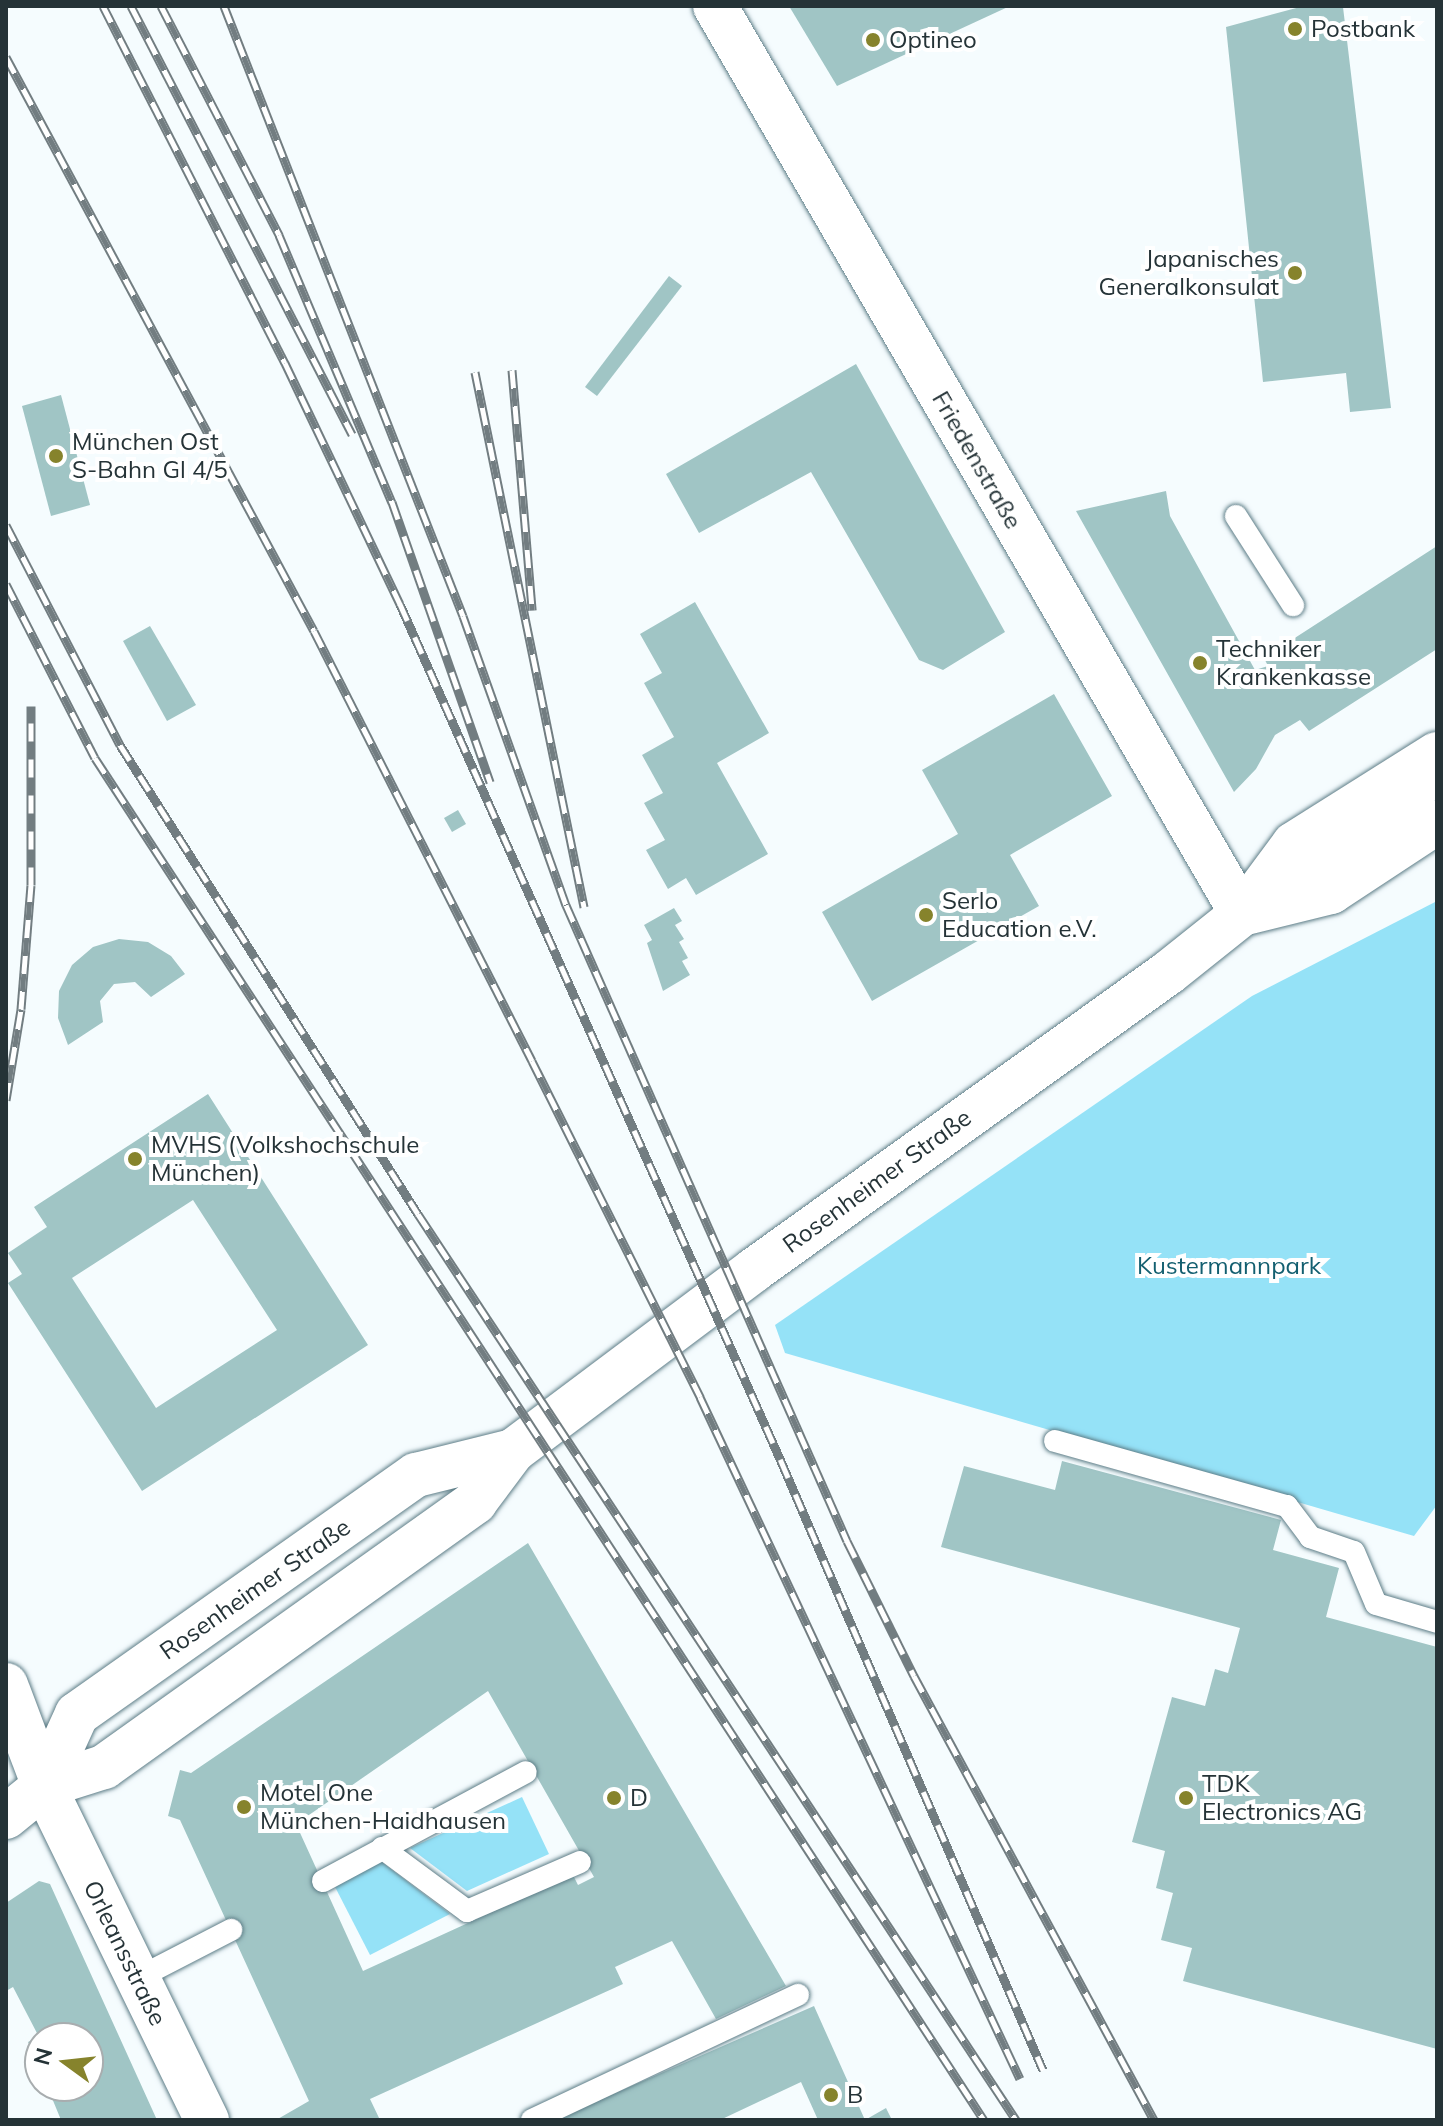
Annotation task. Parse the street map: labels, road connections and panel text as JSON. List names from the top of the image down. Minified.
{"streets":{"main road":["Friedenstraße","Rosenheimer Straße","Orleansstraße"]},"crossings":[["Friedenstraße","Rosenheimer Straße"],["Rosenheimer Straße","Orleansstraße"]],"parks":["Kustermannpark"],"places":["Postbank","Optineo","Japanisches Generalkonsulat","München Ost S-Bahn Gl 4/5","Techniker Krankenkasse","Serlo Education e.V.","MVHS (Volkshochschule München)","D","TDK Electronics AG","Motel One München-Haidhausen","B"],"north":"left"}
